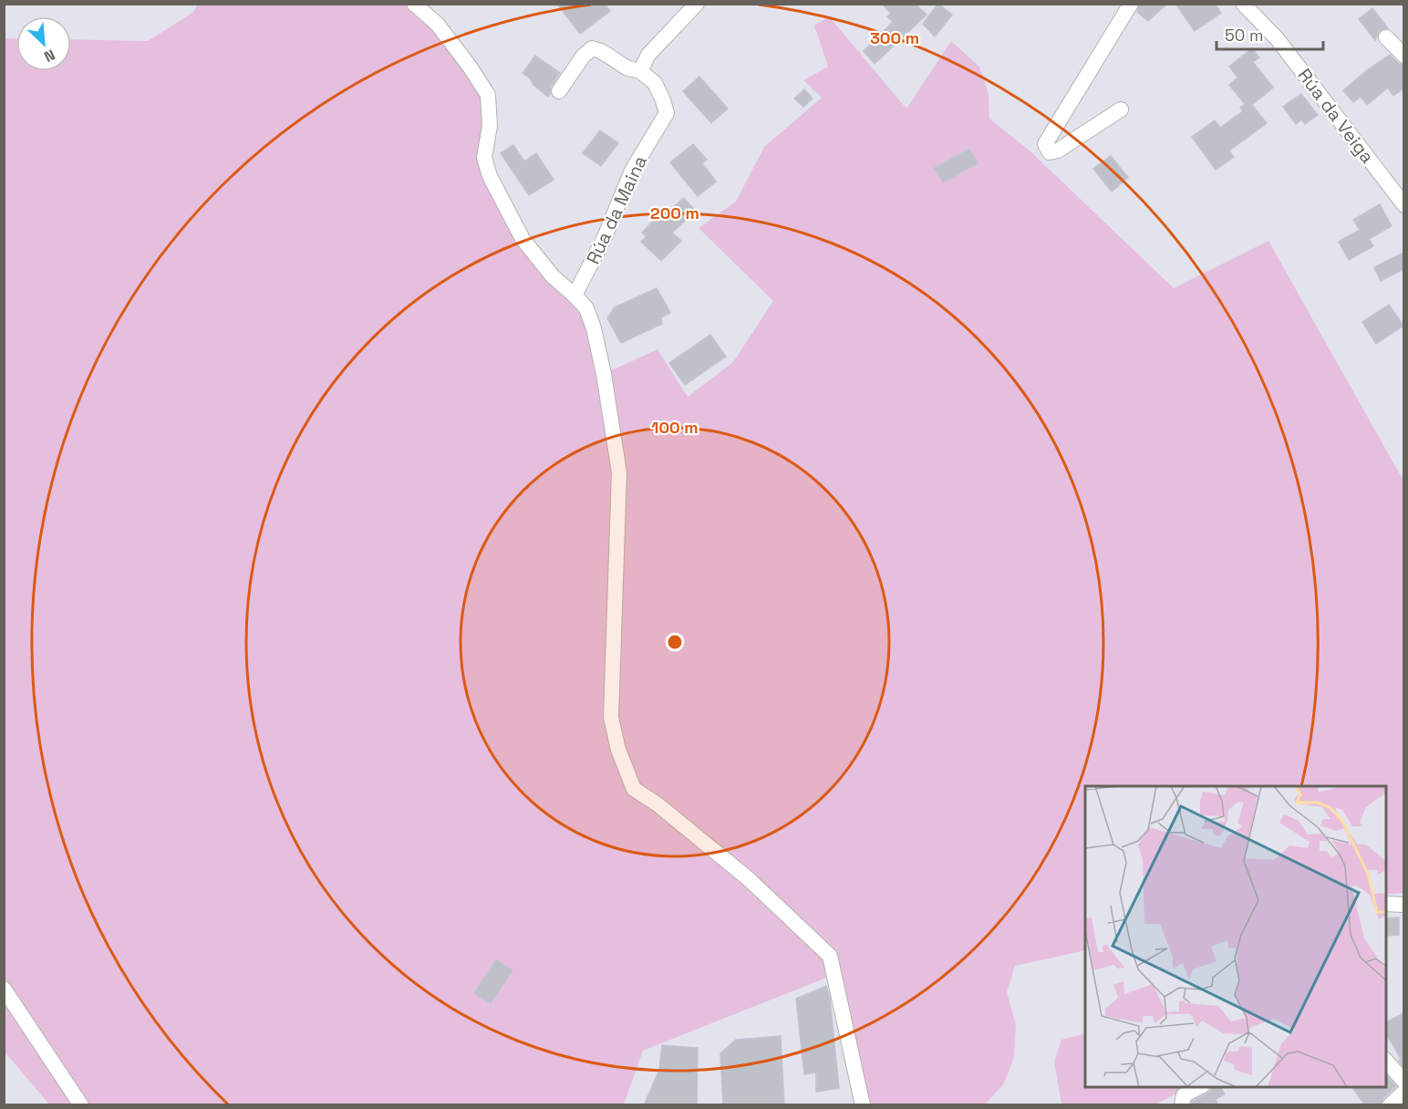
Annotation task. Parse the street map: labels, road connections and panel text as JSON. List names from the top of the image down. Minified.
{"streets":{"street":["Rúa da Veiga","Rúa da Maina"]},"scale_bar":"50 m","north":"bottom right","rings":["300 m","200 m","100 m"]}
